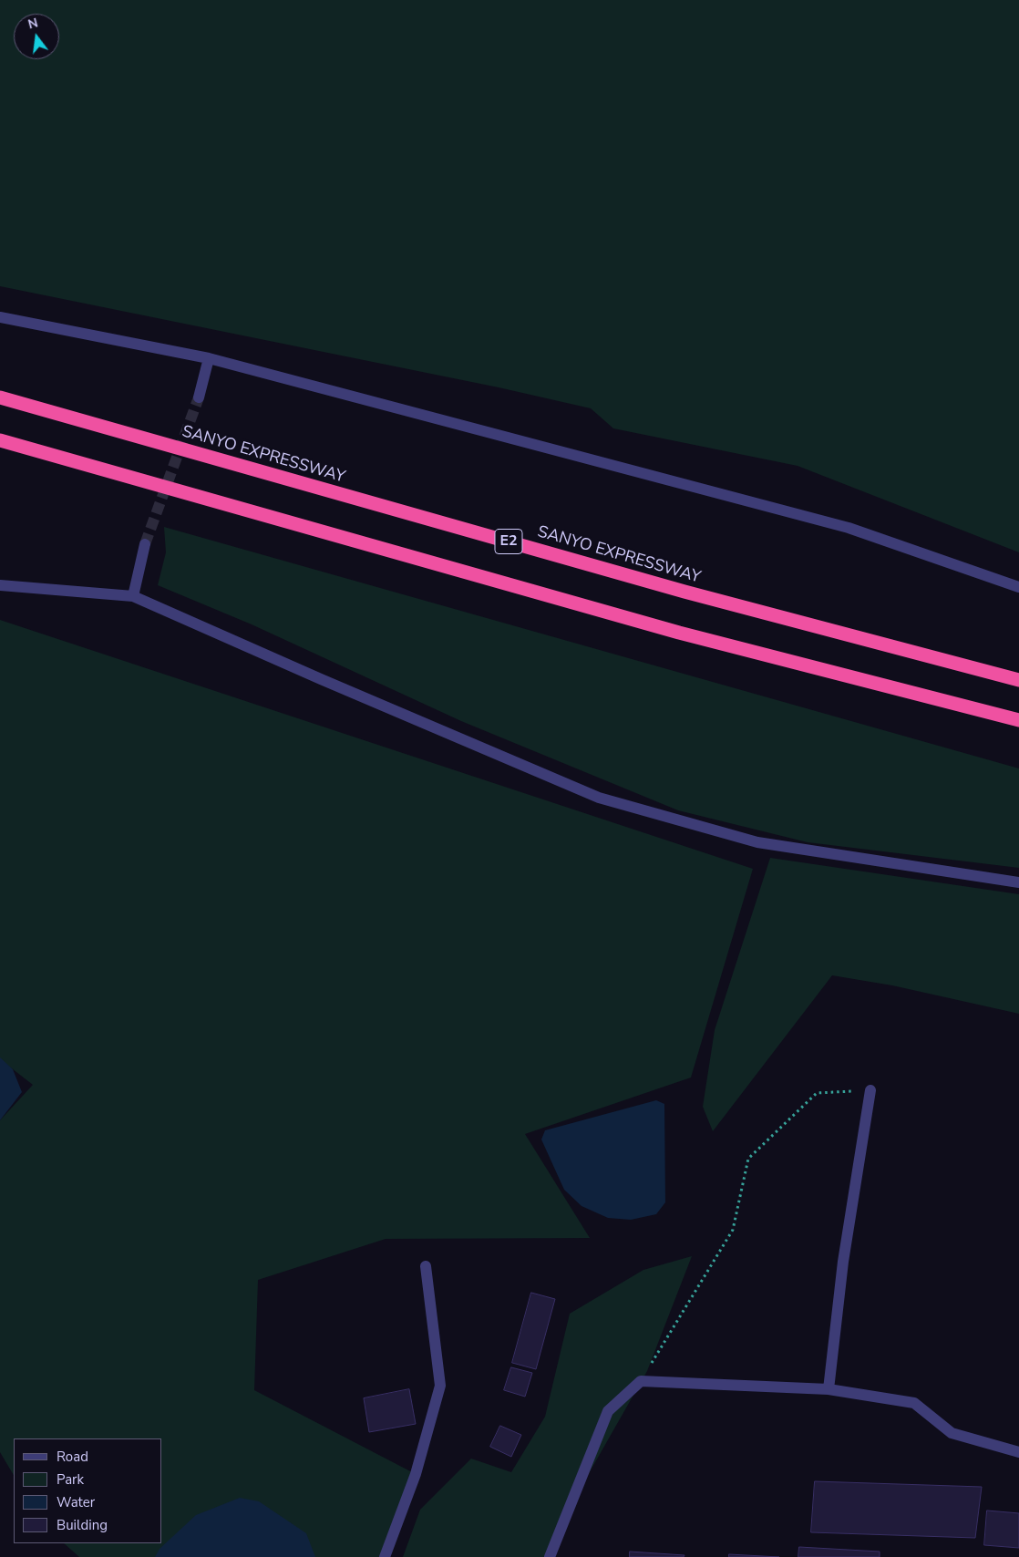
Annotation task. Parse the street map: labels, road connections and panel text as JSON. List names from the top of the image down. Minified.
{"streets":{"highway":["SANYO EXPRESSWAY","E2"]},"legend":["Road","Park","Water","Building"],"north":"top"}
